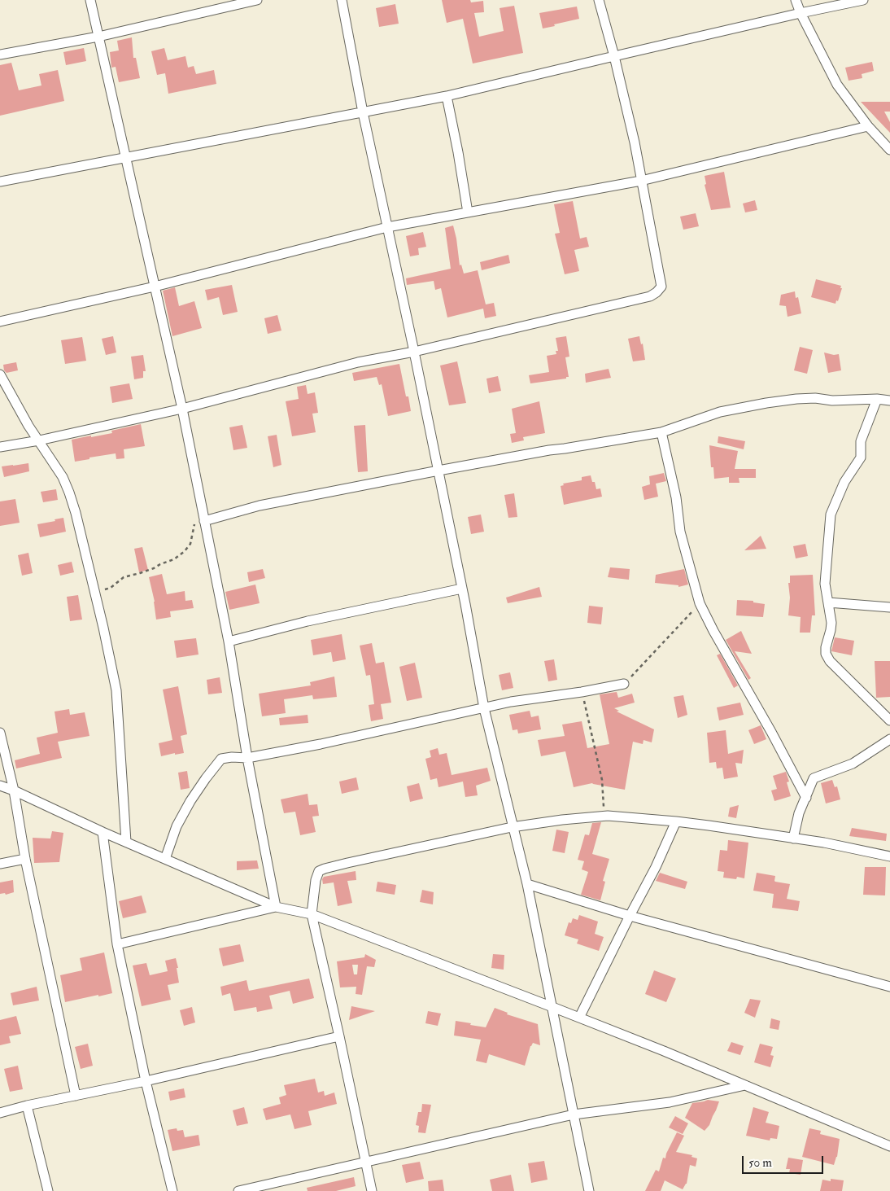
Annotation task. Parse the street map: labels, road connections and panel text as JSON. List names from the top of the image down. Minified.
{"scale_bar":"50 m"}
